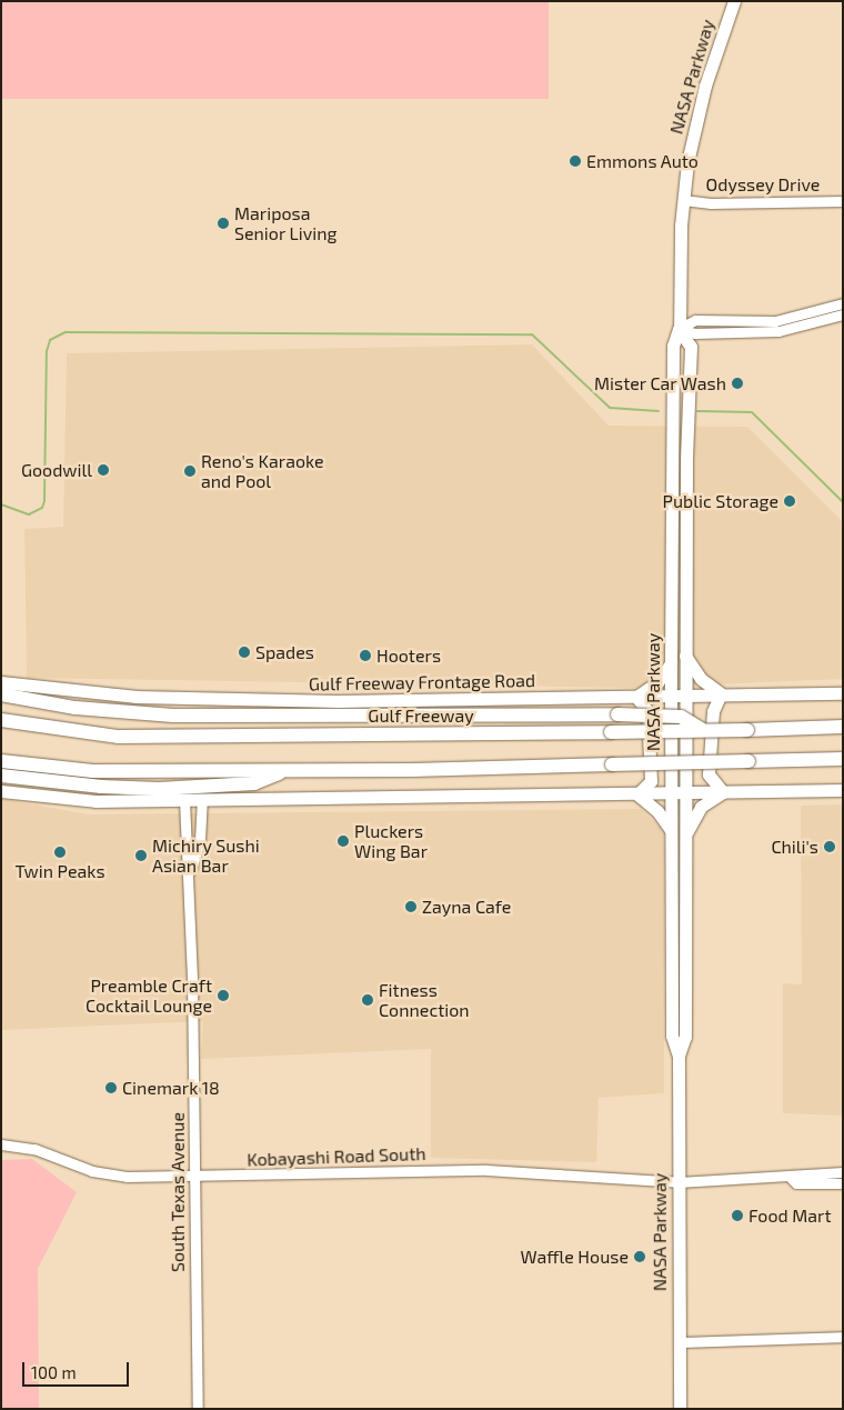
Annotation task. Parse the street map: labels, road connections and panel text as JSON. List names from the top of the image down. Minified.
{"streets":{"highway":["Gulf Freeway"],"main road":["NASA Parkway","Gulf Freeway Frontage Road"],"street":["Odyssey Drive","Kobayashi Road South","South Texas Avenue"]},"crossings":[["NASA Parkway","Odyssey Drive"],["NASA Parkway","Gulf Freeway Frontage Road"],["NASA Parkway","Kobayashi Road South"],["Kobayashi Road South","South Texas Avenue"]],"places":["Emmons Auto","Mariposa Senior Living","Mister Car Wash","Goodwill","Reno's Karaoke and Pool","Public Storage","Spades","Hooters","Pluckers Wing Bar","Chili's","Twin Peaks","Michiry Sushi Asian Bar","Zayna Cafe","Preamble Craft Cocktail Lounge","Fitness Connection","Cinemark 18","Food Mart","Waffle House"],"scale_bar":"100 m"}
